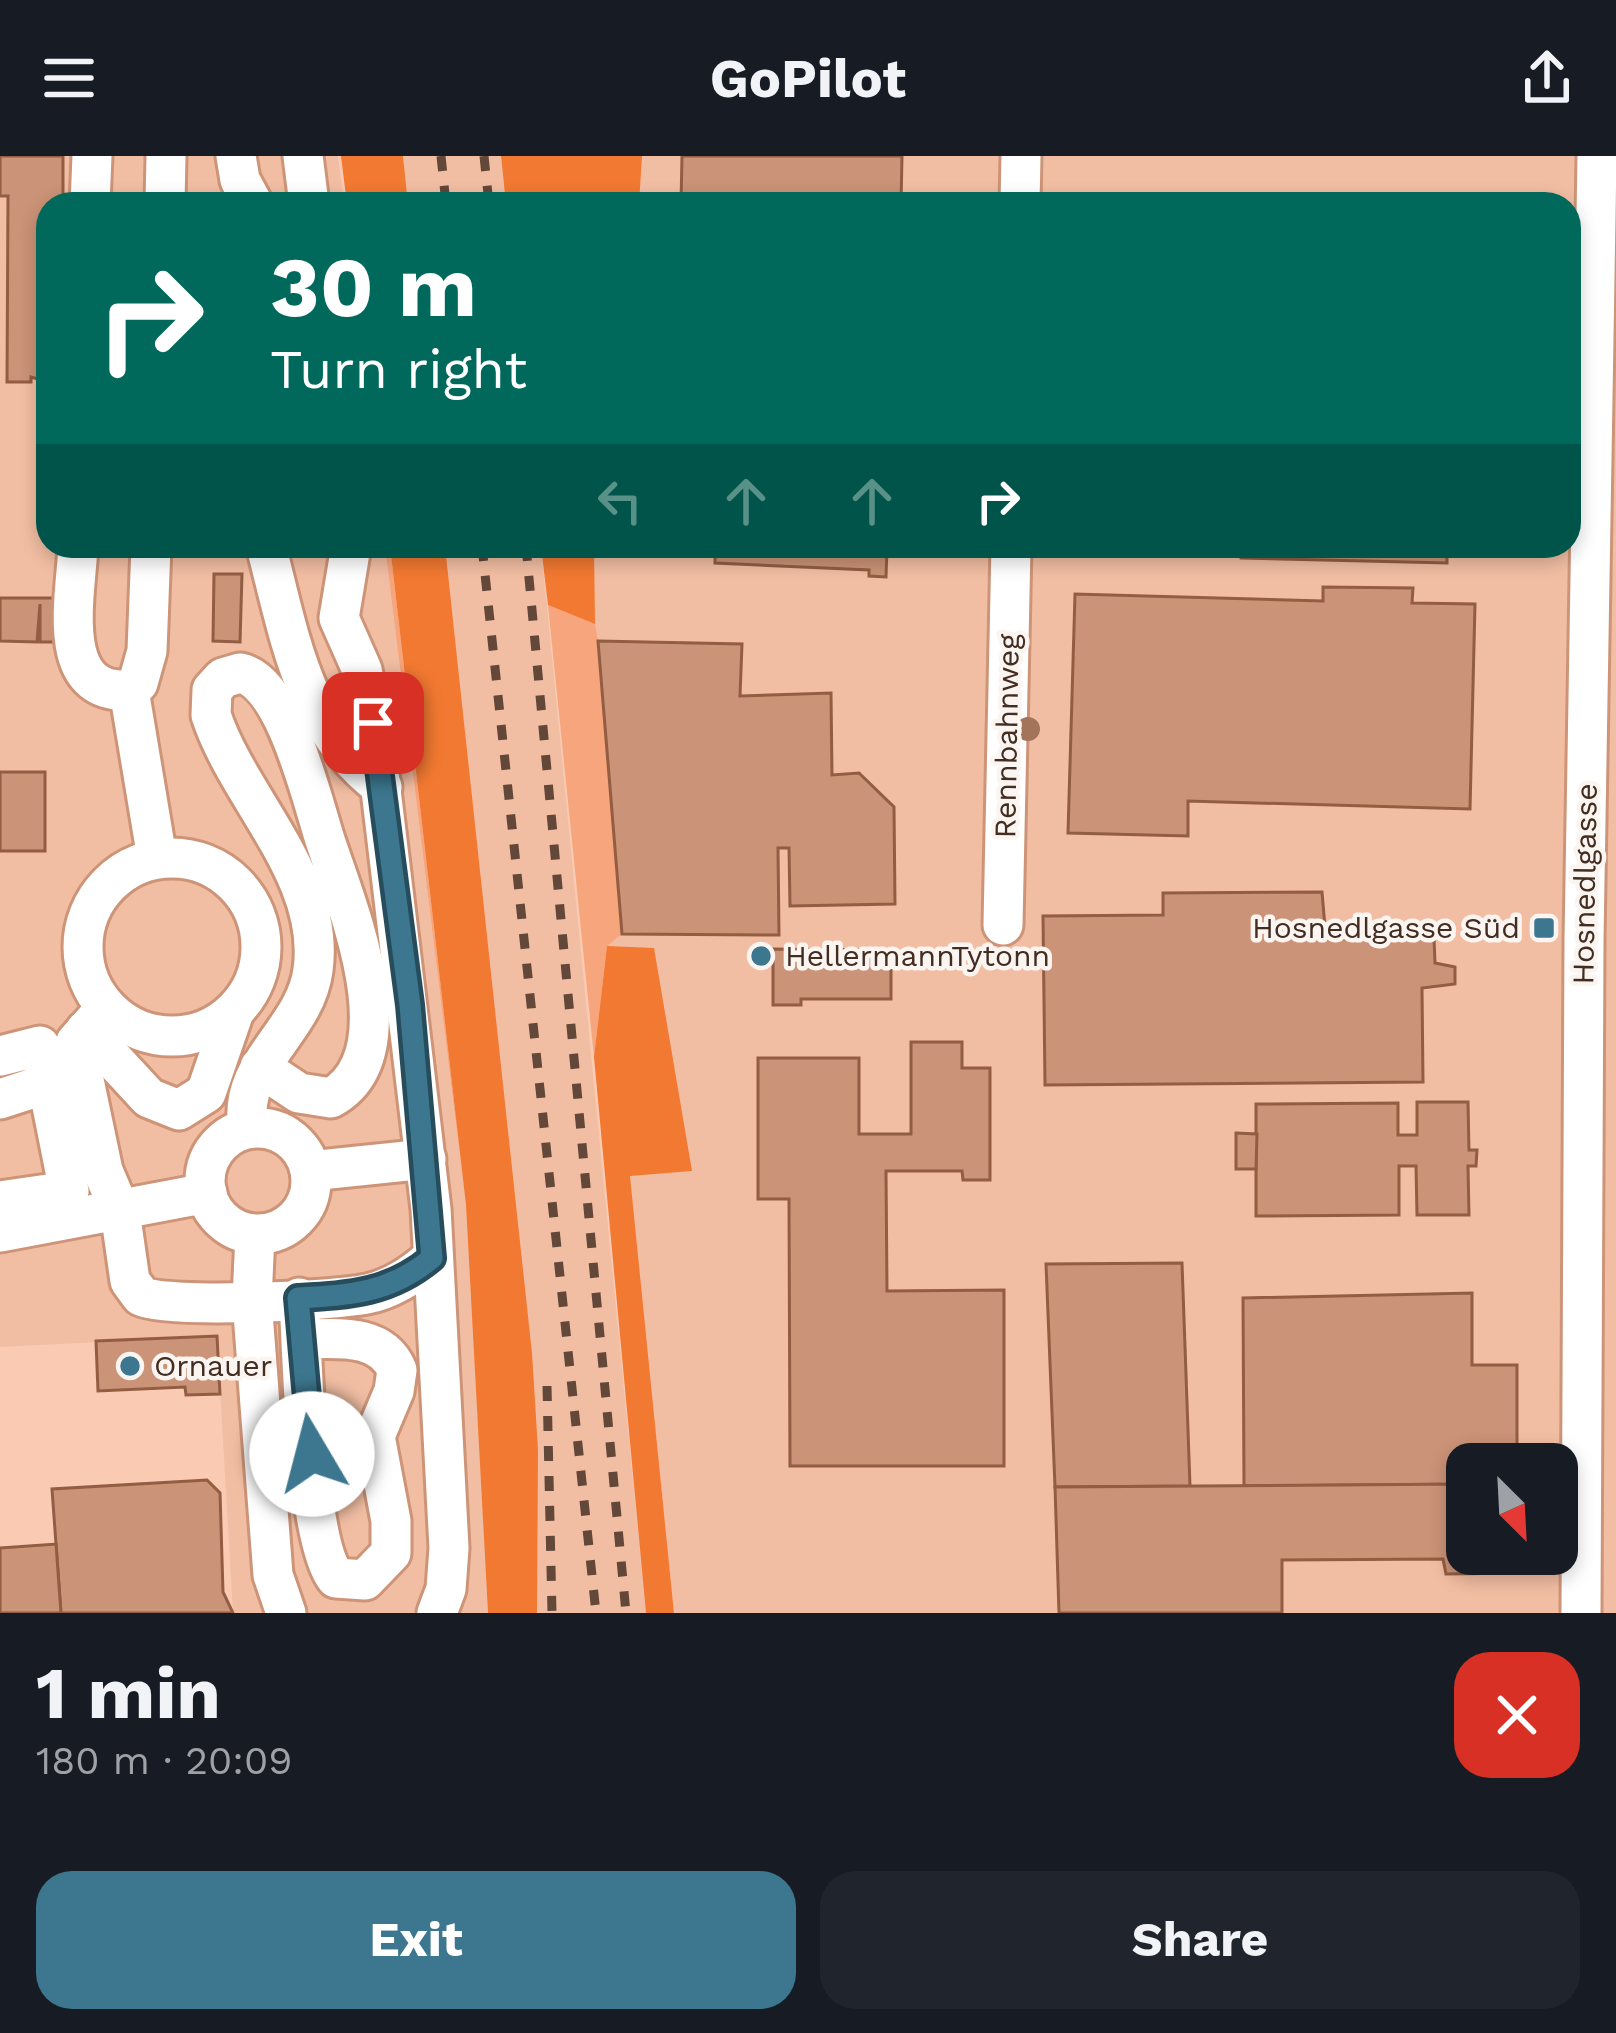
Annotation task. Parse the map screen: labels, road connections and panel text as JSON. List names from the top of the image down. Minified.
{"streets":{"street":["Rennbahnweg","Hosnedlgasse"]},"places":{"transit":["Hosnedlgasse Süd"],"other":["HellermannTytonn","Ornauer"]},"north":"bottom right","page":{"header":"GoPilot","turn":["30 m","Turn right"],"heading":["1 min","180 m · 20:09"],"buttons":["Exit","Share"]}}
